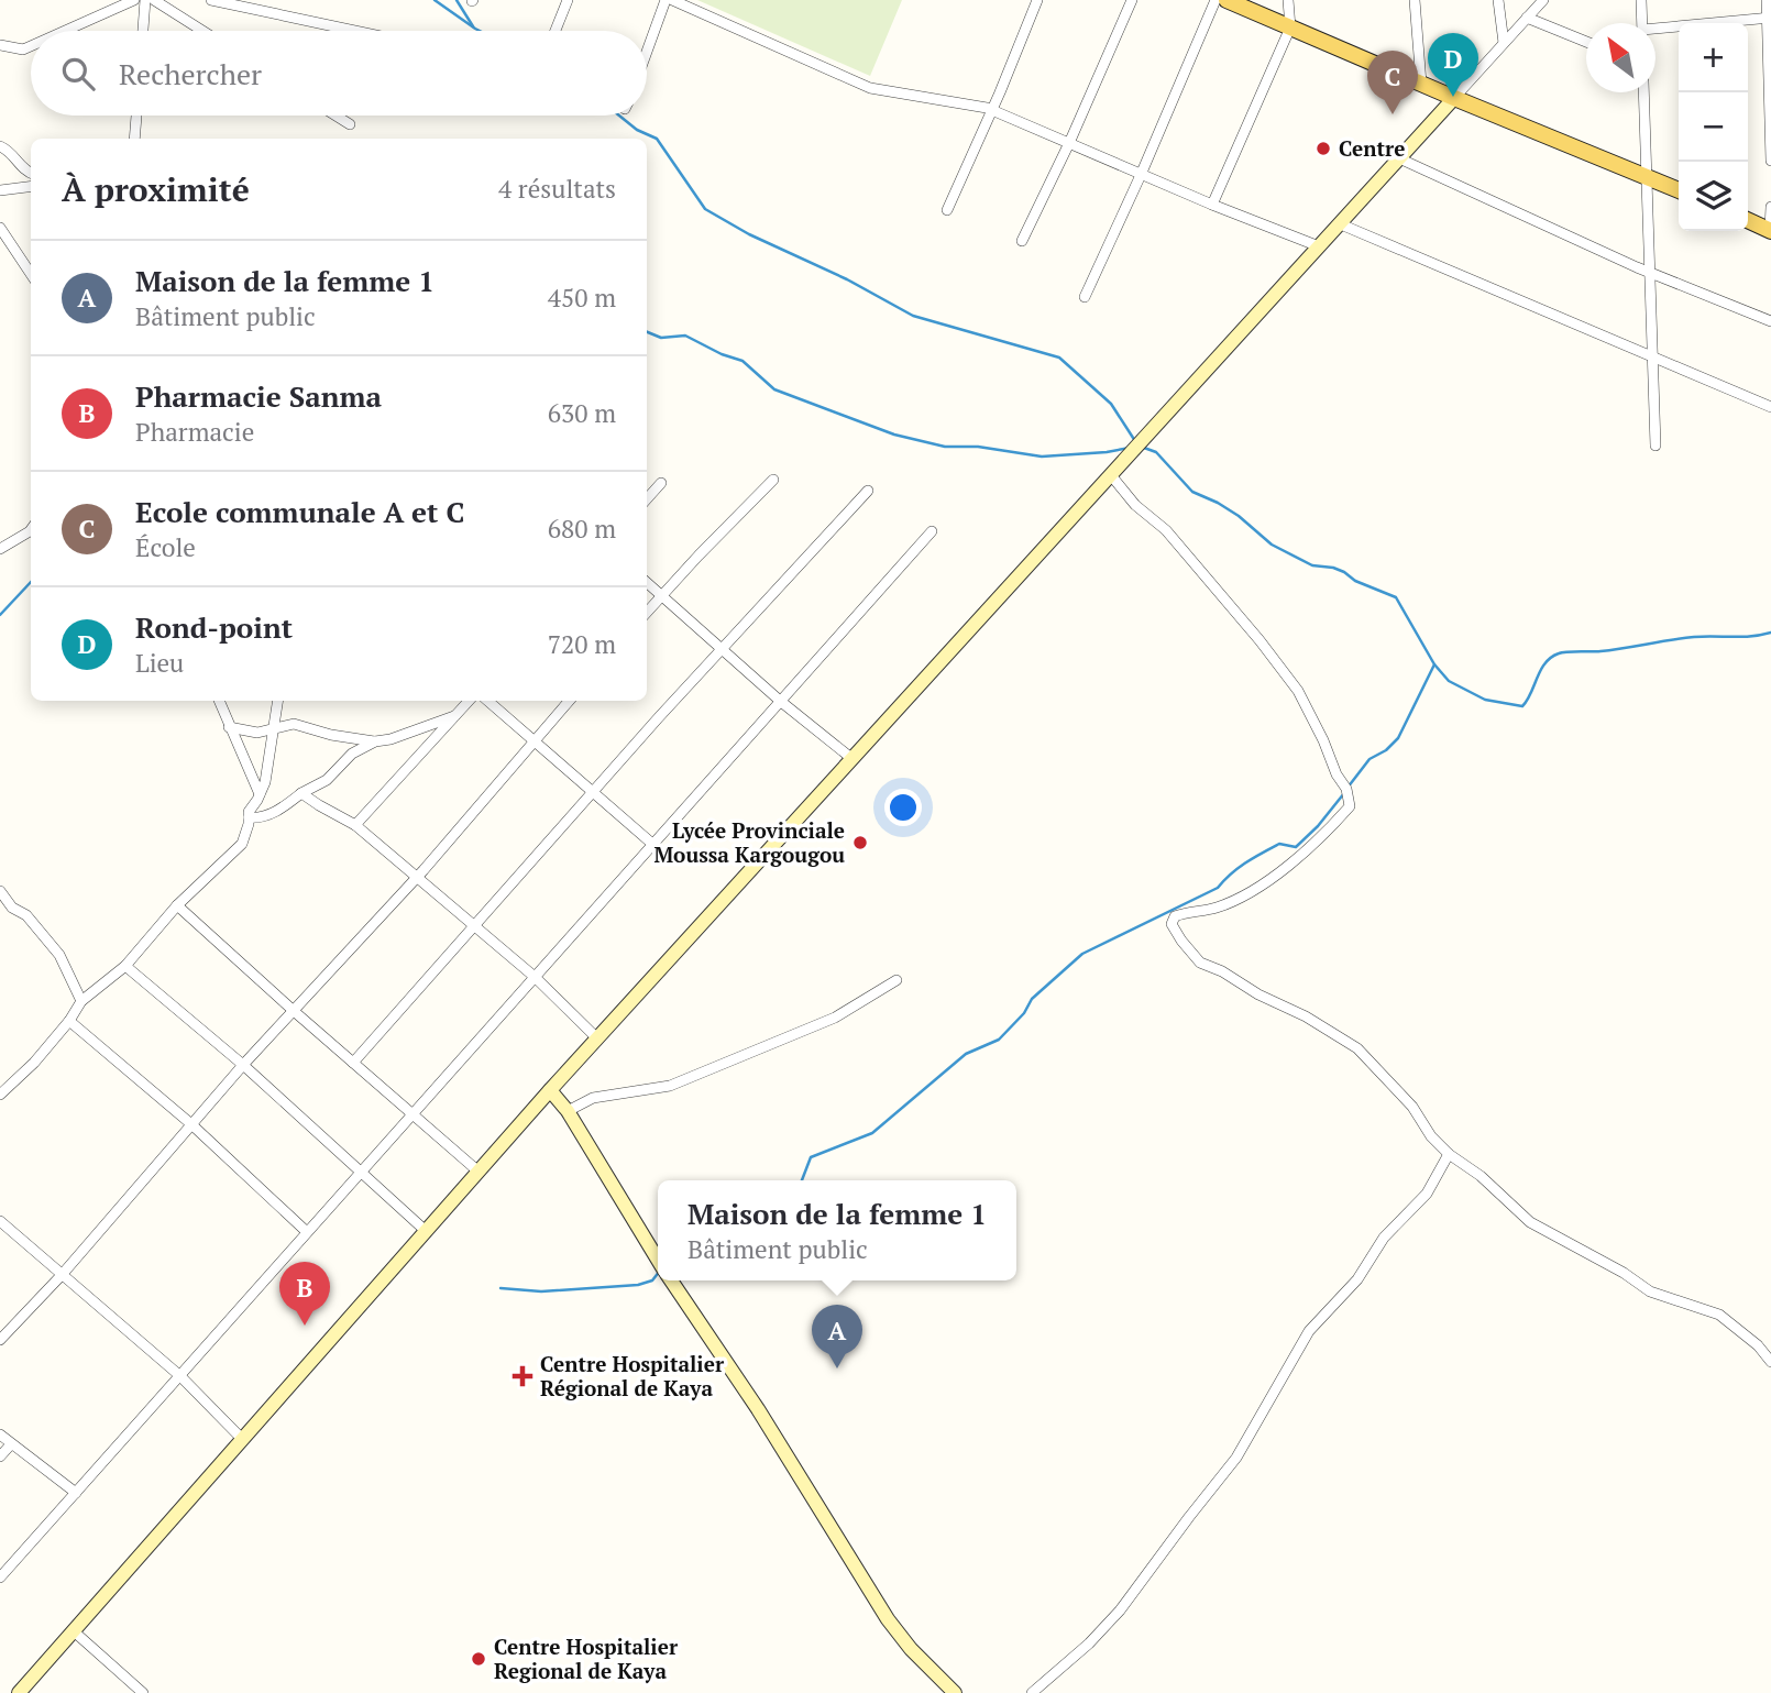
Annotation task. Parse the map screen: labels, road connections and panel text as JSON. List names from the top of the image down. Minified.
{"places":{"other":["Centre","Lycée Provinciale Moussa Kargougou","Centre Hospitalier Regional de Kaya"],"health":["Centre Hospitalier Régional de Kaya"]},"north":"top left","page":{"map_buttons":["+","−"],"search":"Rechercher","pins":["D","C","B","A"],"heading":["À proximité","4 résultats"],"list":[{"mark":"A","name":"Maison de la femme 1","note":"Bâtiment public","value":"450 m"},{"mark":"B","name":"Pharmacie Sanma","note":"Pharmacie","value":"630 m"},{"mark":"C","name":"Ecole communale A et C","note":"École","value":"680 m"},{"mark":"D","name":"Rond-point","note":"Lieu","value":"720 m"}],"popup":["Maison de la femme 1","Bâtiment public"]}}
